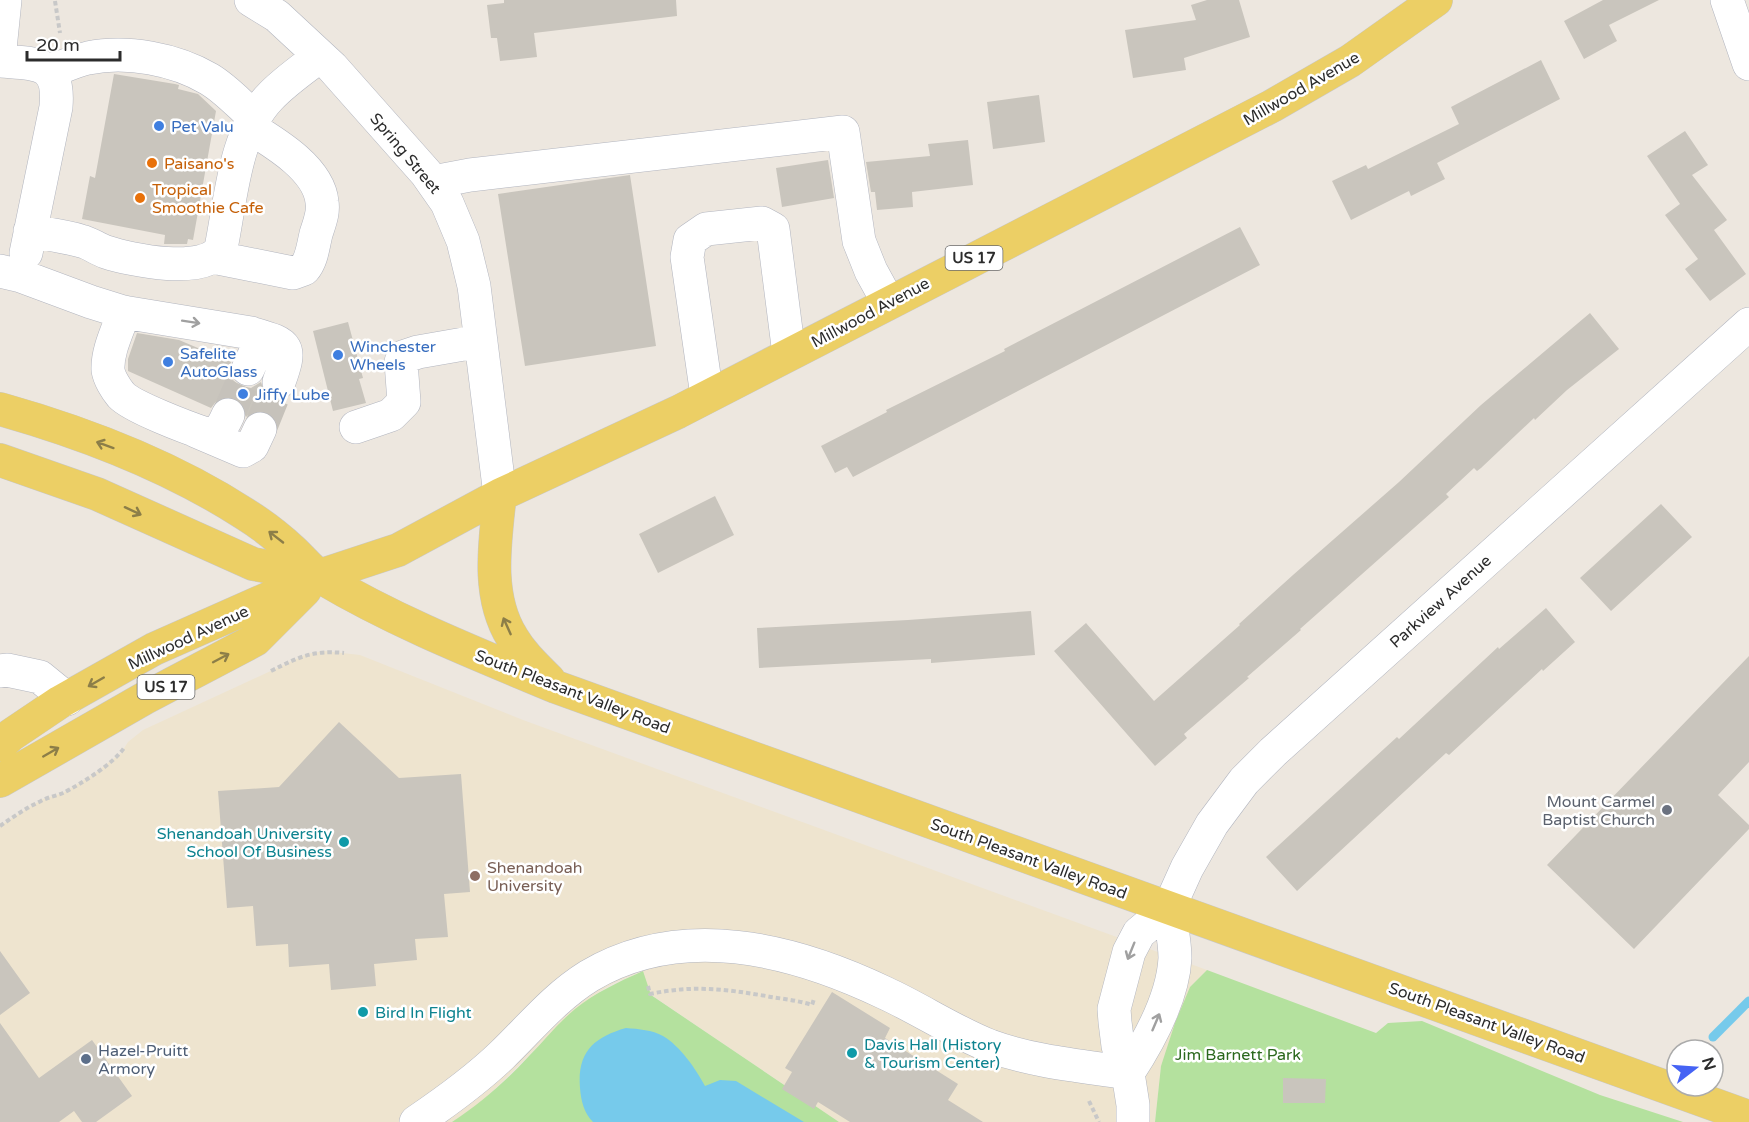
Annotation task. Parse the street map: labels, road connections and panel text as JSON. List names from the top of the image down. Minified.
{"streets":{"main road":["Millwood Avenue","US 17","South Pleasant Valley Road"],"street":["Spring Street","Parkview Avenue"]},"crossings":[["Millwood Avenue","Spring Street"],["Millwood Avenue","South Pleasant Valley Road"],["Parkview Avenue","South Pleasant Valley Road"]],"parks":["Jim Barnett Park"],"places":["Pet Valu","Paisano's","Tropical Smoothie Cafe","Winchester Wheels","Safelite AutoGlass","Jiffy Lube","Mount Carmel Baptist Church","Shenandoah University School Of Business","Shenandoah University","Bird In Flight","Davis Hall (History & Tourism Center)","Hazel-Pruitt Armory"],"scale_bar":"20 m","north":"right"}
